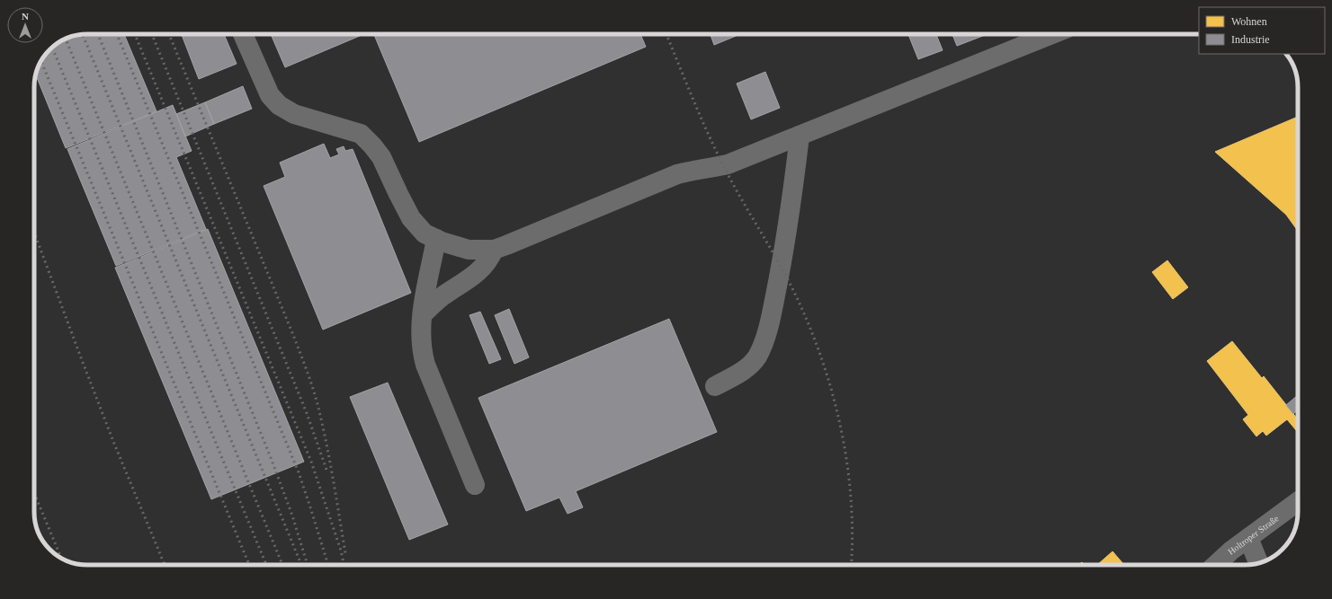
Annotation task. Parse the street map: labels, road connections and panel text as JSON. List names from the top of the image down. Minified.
{"streets":{"street":["Holtroper Straße"]},"legend":["Wohnen","Industrie"],"north":"top"}
